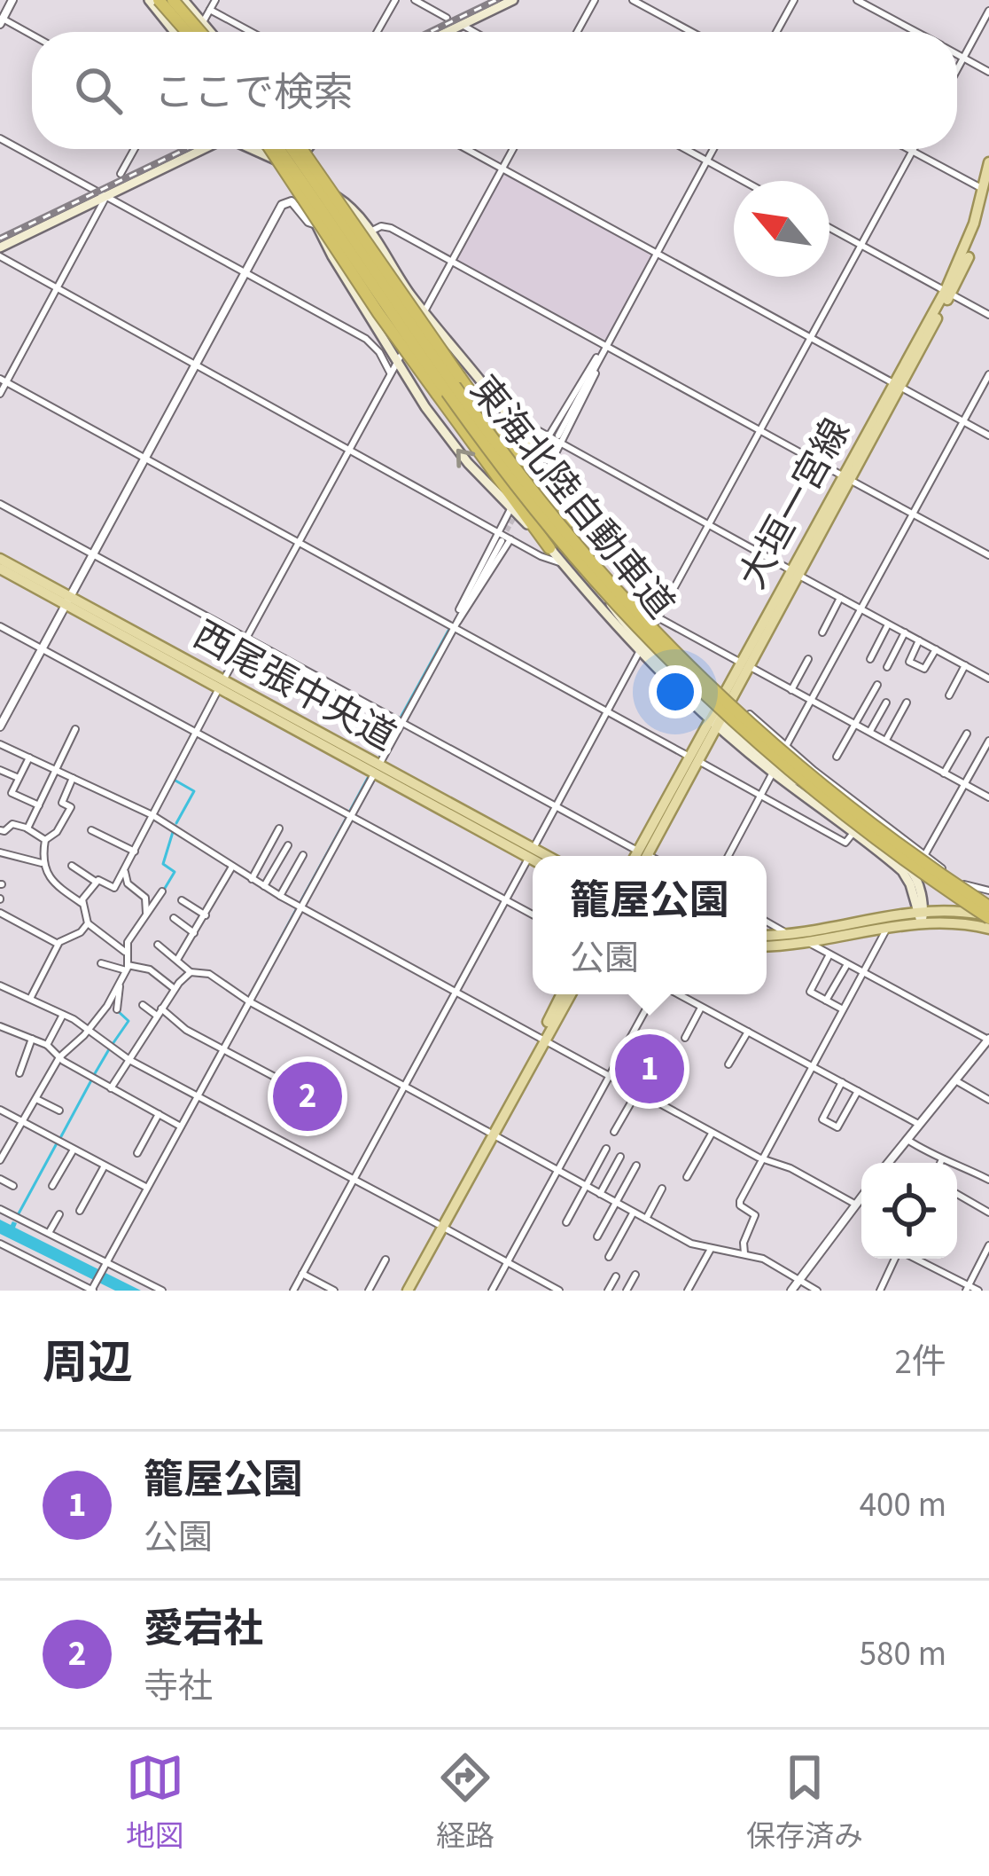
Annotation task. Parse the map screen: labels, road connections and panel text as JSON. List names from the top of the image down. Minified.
{"streets":{"highway":["東海北陸自動車道"],"main road":["大垣一宮線","西尾張中央道"]},"north":"top left","page":{"search":"ここで検索","popup":["籠屋公園","公園"],"pins":["1","2"],"heading":["周辺","2件"],"list":[{"mark":"1","name":"籠屋公園","note":"公園","value":"400 m"},{"mark":"2","name":"愛宕社","note":"寺社","value":"580 m"}],"nav":["地図","経路","保存済み"]}}
